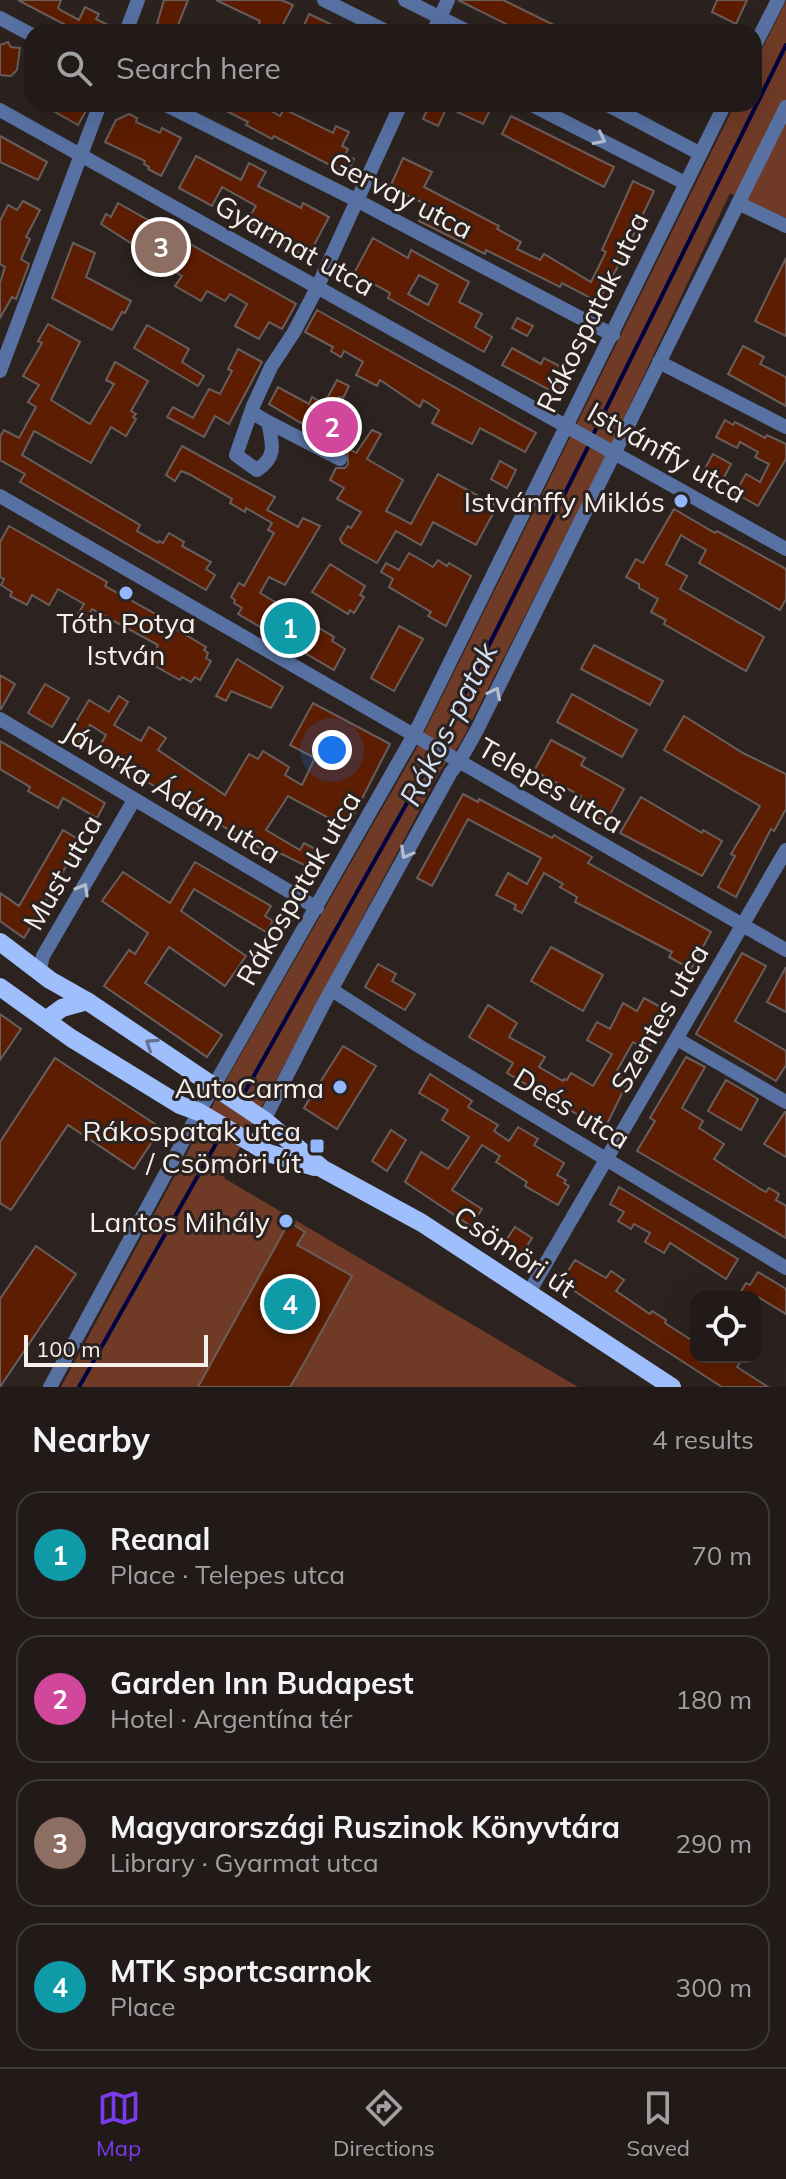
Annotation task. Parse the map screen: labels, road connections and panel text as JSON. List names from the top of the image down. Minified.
{"streets":{"main road":["Csömöri út"],"street":["Gervay utca","Gyarmat utca","Rákospatak utca","Istvánffy utca","Telepes utca","Jávorka Ádám utca","Must utca","Szentes utca","Deés utca"]},"crossings":[["Gervay utca","Rákospatak utca"],["Gyarmat utca","Rákospatak utca"],["Gyarmat utca","Istvánffy utca"],["Rákospatak utca","Istvánffy utca"],["Rákospatak utca","Telepes utca"],["Rákospatak utca","Jávorka Ádám utca"],["Rákospatak utca","Csömöri út"],["Telepes utca","Szentes utca"],["Jávorka Ádám utca","Must utca"],["Must utca","Csömöri út"],["Szentes utca","Deés utca"],["Szentes utca","Csömöri út"]],"one_way":["Must utca"],"water":["Rákos-patak"],"places":{"other":["Istvánffy Miklós","Tóth Potya István","AutoCarma","Lantos Mihály"],"transit":["Rákospatak utca / Csömöri út"]},"scale_bar":"100 m","page":{"search":"Search here","pins":["3","2","1","4"],"scale":"100 m","heading":["Nearby","4 results"],"list":[{"mark":"1","name":"Reanal","note":"Place · Telepes utca","value":"70 m"},{"mark":"2","name":"Garden Inn Budapest","note":"Hotel · Argentína tér","value":"180 m"},{"mark":"3","name":"Magyarországi Ruszinok Könyvtára","note":"Library · Gyarmat utca","value":"290 m"},{"mark":"4","name":"MTK sportcsarnok","note":"Place","value":"300 m"}],"nav":["Map","Directions","Saved"]}}
